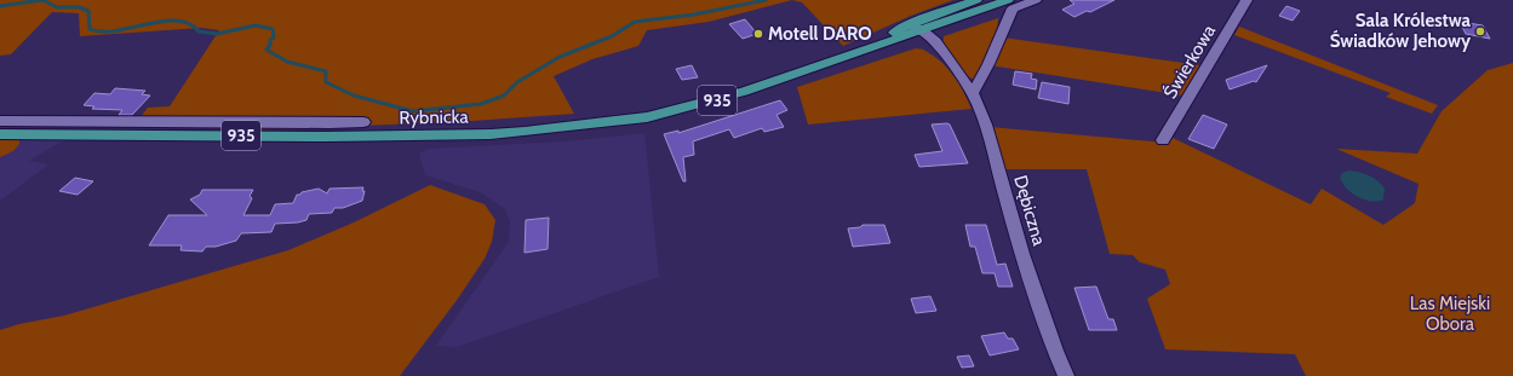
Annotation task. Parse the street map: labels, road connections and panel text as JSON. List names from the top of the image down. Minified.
{"streets":{"main road":["935","Rybnicka"],"street":["Świerkowa","Dębiczna"]},"crossings":[["Rybnicka","Dębiczna"]],"parks":["Las Miejski Obora"],"places":["Sala Królestwa Świadków Jehowy","Motell DARO"]}
